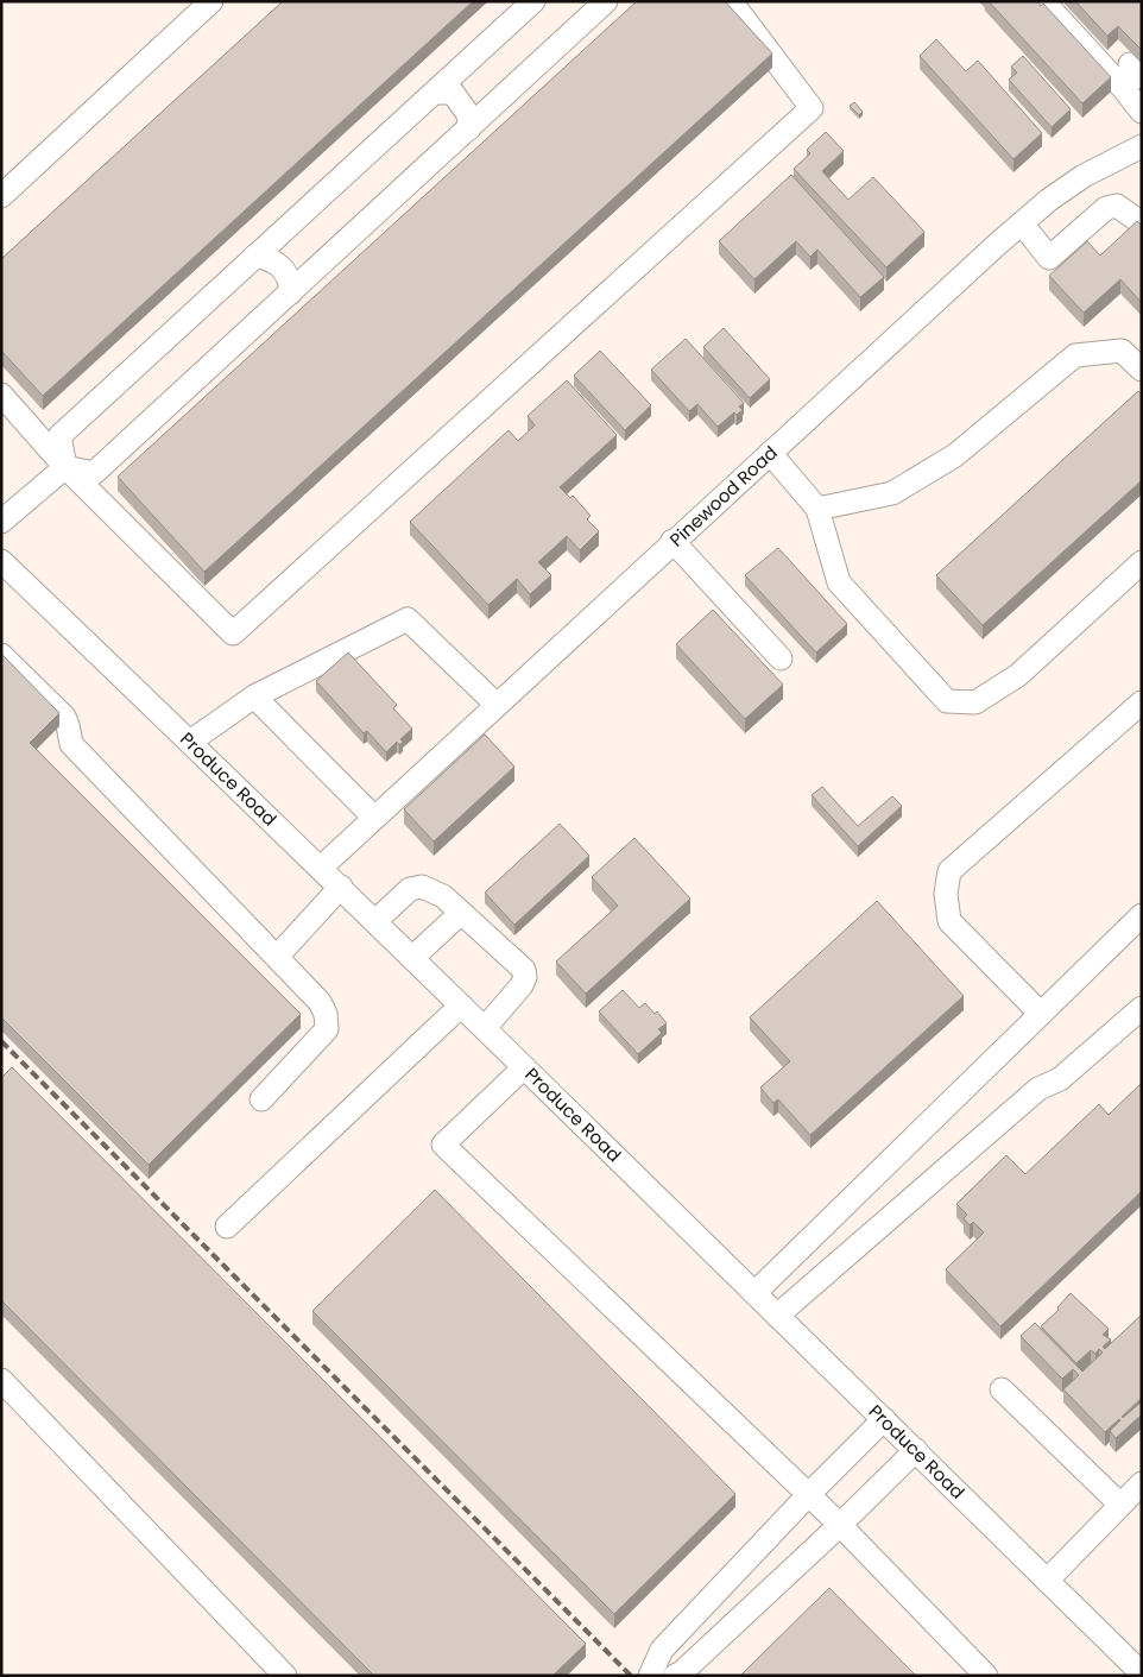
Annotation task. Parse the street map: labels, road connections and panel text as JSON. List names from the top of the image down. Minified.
{"streets":{"street":["Pinewood Road","Produce Road"]},"crossings":[["Pinewood Road","Produce Road"]]}
